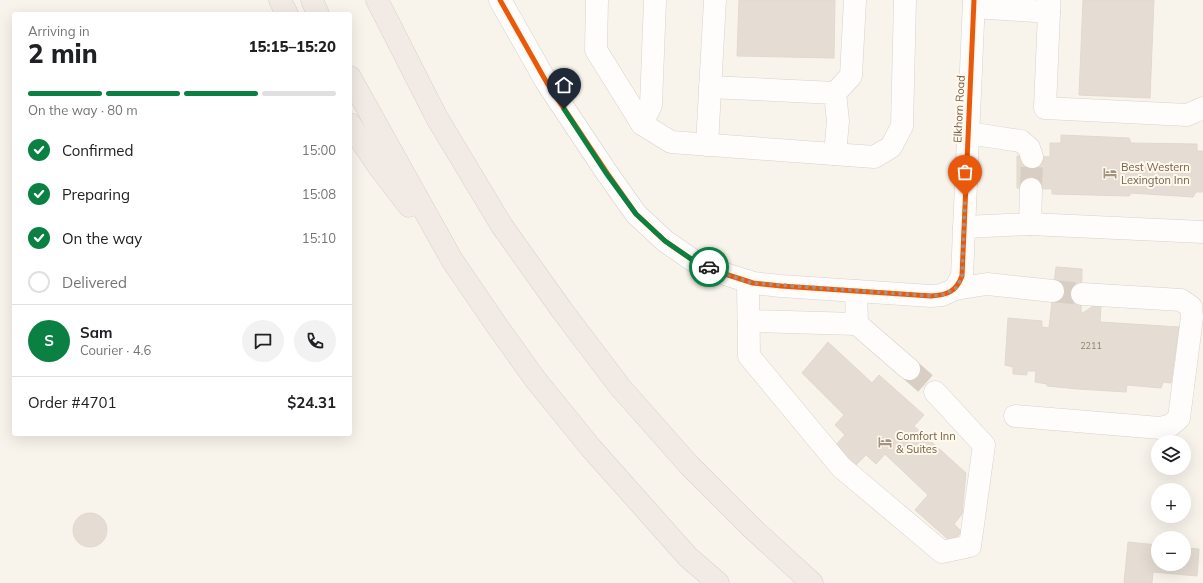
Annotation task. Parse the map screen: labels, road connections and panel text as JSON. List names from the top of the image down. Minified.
{"streets":{"street":["Elkhorn Road"]},"places":{"hotel":["Best Western Lexington Inn","Comfort Inn & Suites"]},"house_numbers":["2211"],"page":{"heading":["2 min","Arriving in","15:15–15:20"],"panel":["Sam","Courier · 4.6","Order #4701","$24.31"],"bar":"On the way · 80 m","list":[["Confirmed","15:00"],["Preparing","15:08"],["On the way","15:10"],"Delivered"],"round":"S","map_buttons":["+","−"]}}
